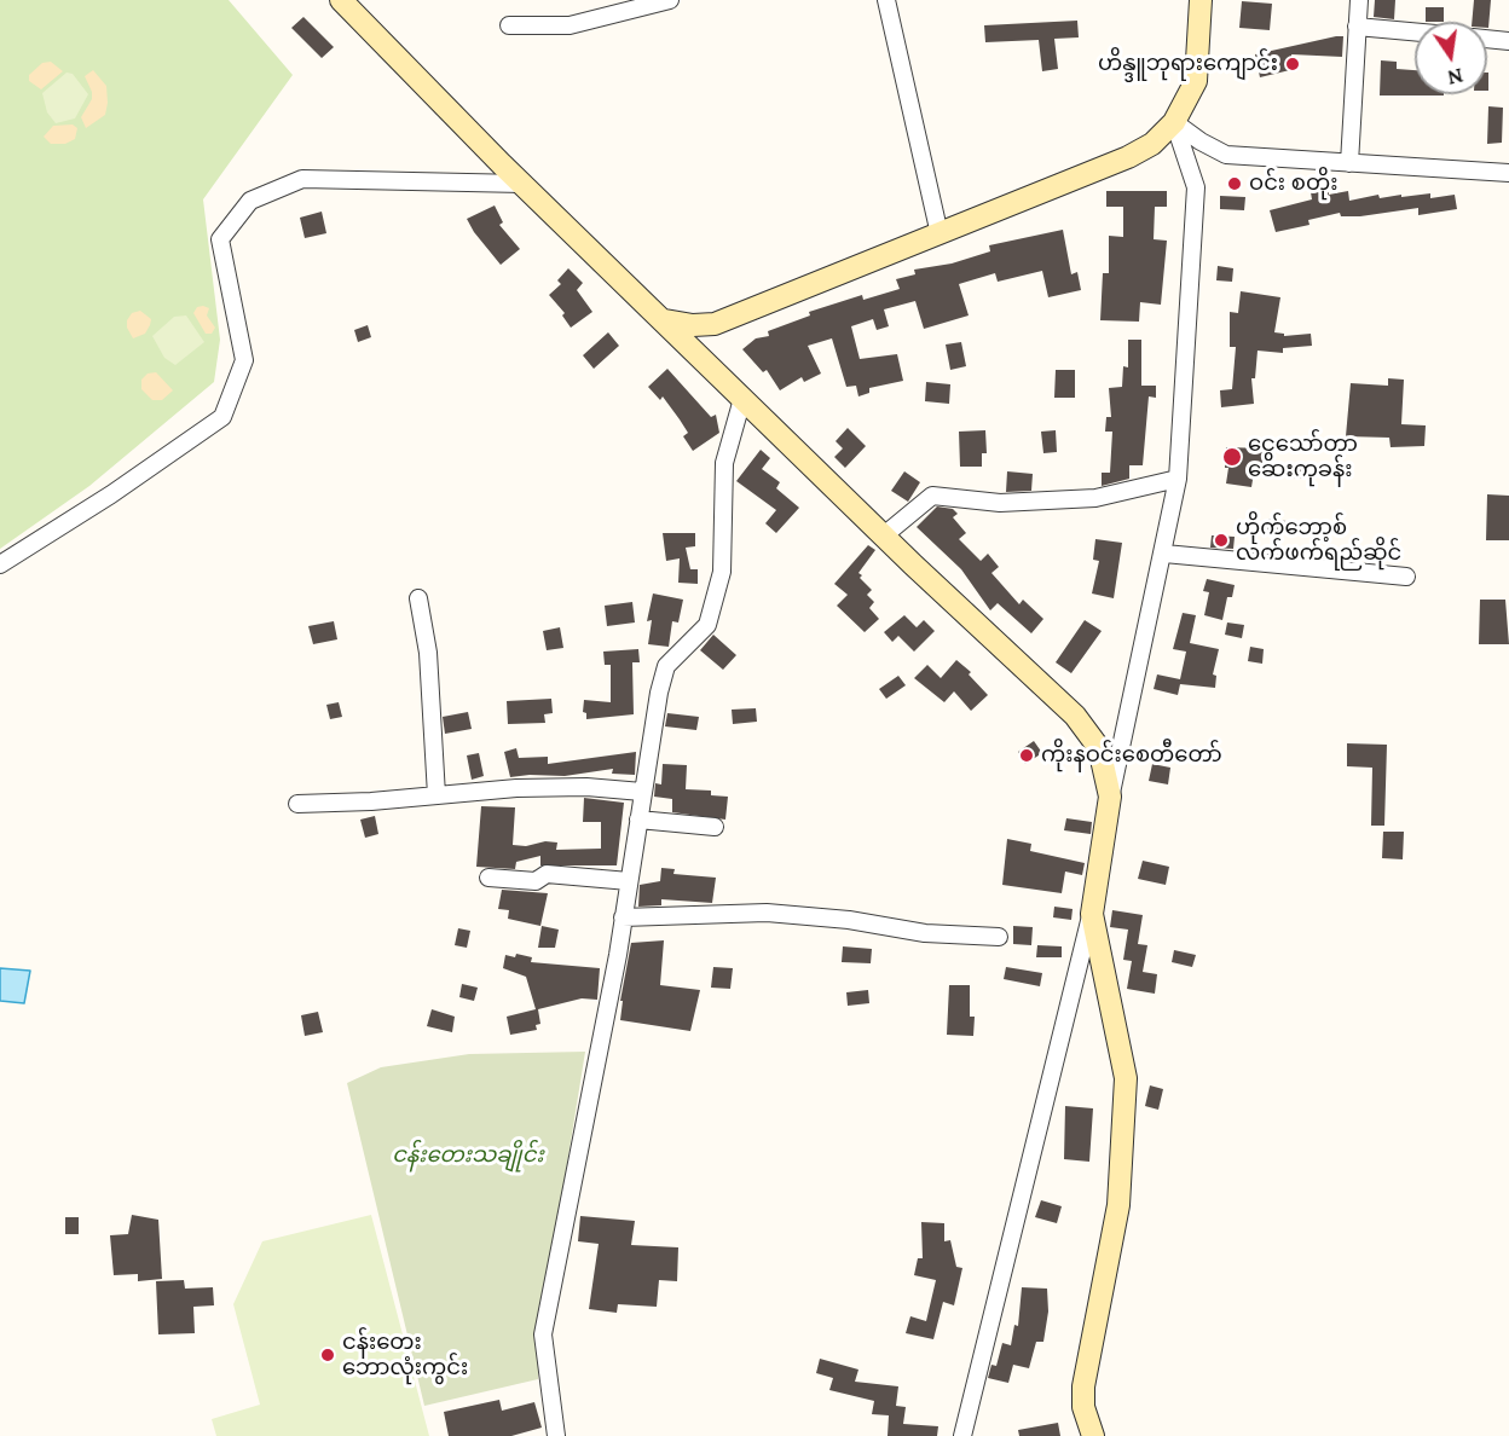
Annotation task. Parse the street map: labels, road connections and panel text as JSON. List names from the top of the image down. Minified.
{"parks":["ငန်းတေးသချိုင်း"],"places":["ဟိန္ဒူဘုရားကျောင်း","ဝင်း စတိုး","ငွေသော်တာ ဆေးကုခန်း","ဟိုက်ဘော့စ် လက်ဖက်ရည်ဆိုင်","ကိုးနဝင်းစေတီတော်","ငန်းတေး ဘောလုံးကွင်း"],"north":"bottom"}
